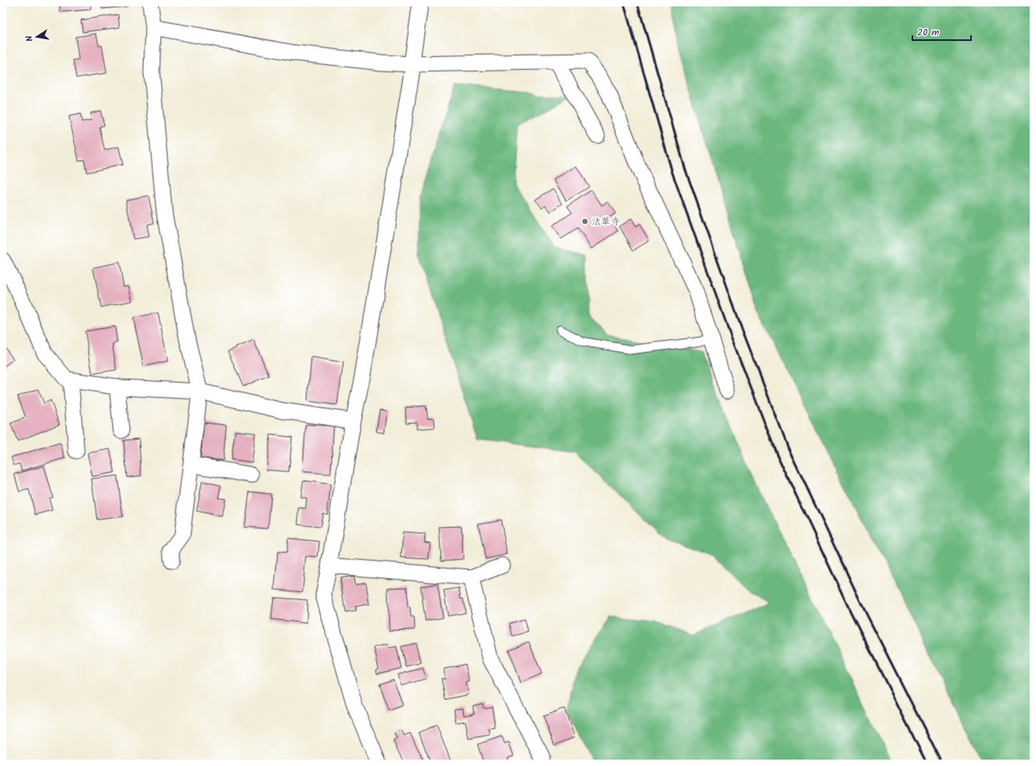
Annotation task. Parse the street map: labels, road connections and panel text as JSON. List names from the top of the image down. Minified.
{"places":["法華寺"],"scale_bar":"20 m","north":"left"}
